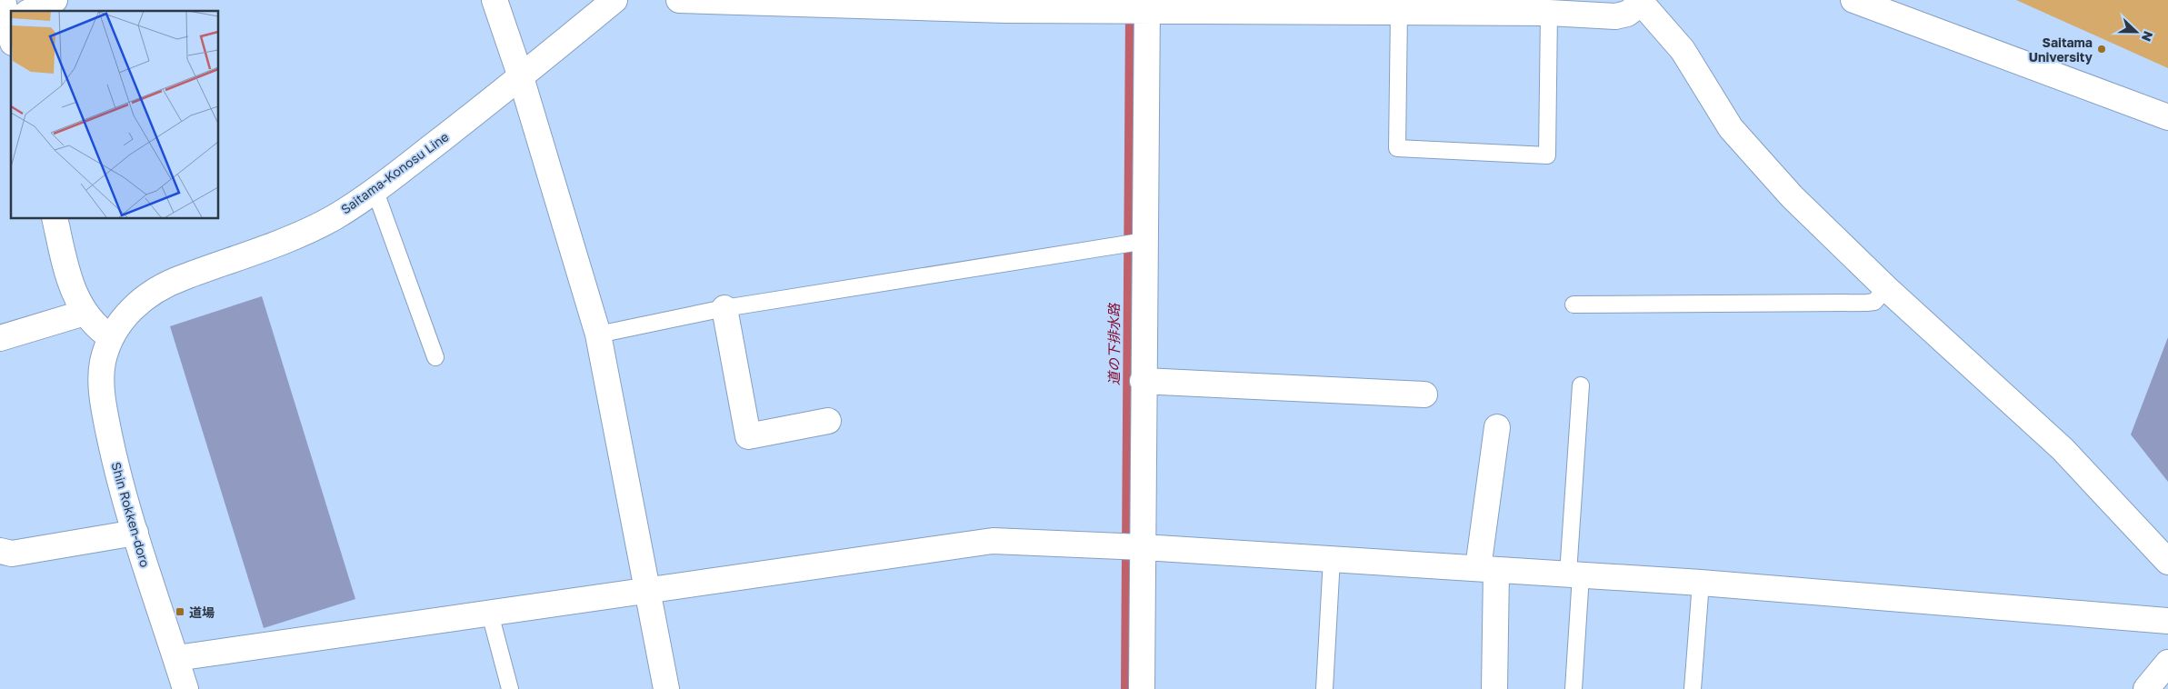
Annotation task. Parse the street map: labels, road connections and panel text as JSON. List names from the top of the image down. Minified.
{"streets":{"street":["Saitama-Konosu Line","Shin Rokken-doro"]},"crossings":[["Saitama-Konosu Line","Shin Rokken-doro"]],"water":["道の下排水路"],"places":{"other":["Saitama University"],"transit":["道場"]},"north":"right"}
